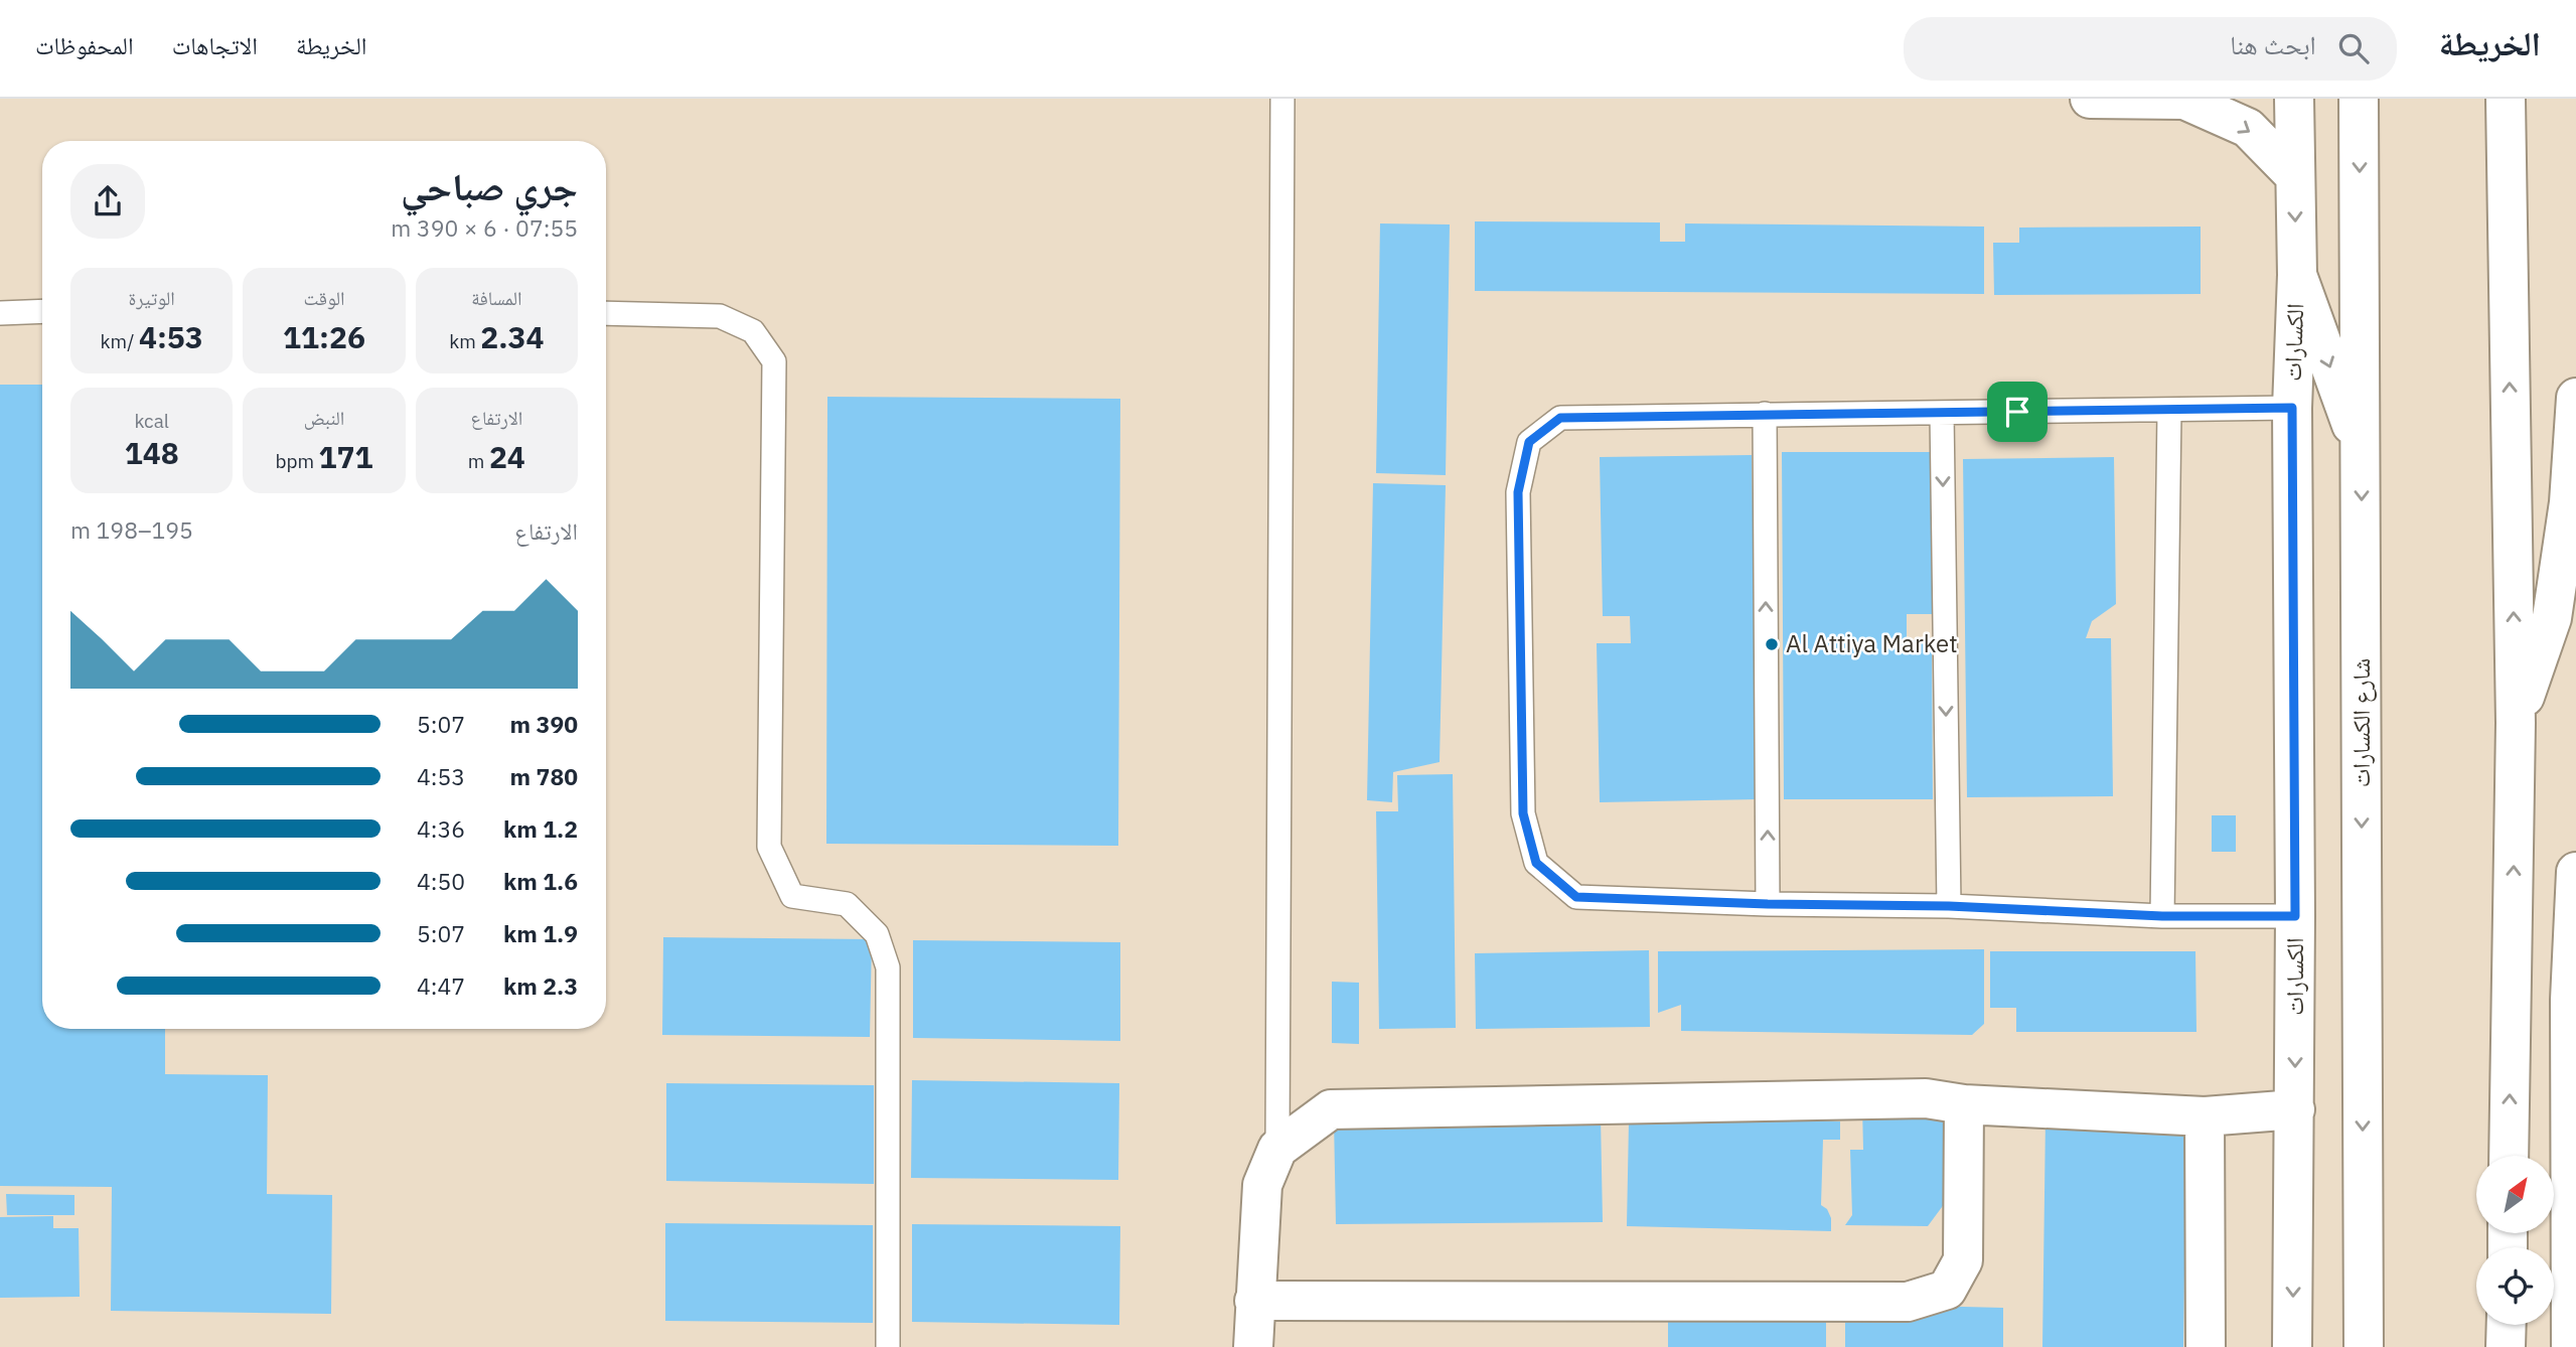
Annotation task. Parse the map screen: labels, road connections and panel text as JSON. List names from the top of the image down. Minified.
{"streets":{"street":["الكسارات","شارع الكسارات"]},"places":["Al Attiya Market"],"north":"top right","page":{"header":"الخريطة","search":"ابحث هنا","nav":["الخريطة","الاتجاهات","المحفوظات"],"heading":["جري صباحي","07:55 · 6 × 390 m"],"stats":[["المسافة","2.34 km"],["الوقت","11:26"],["الوتيرة","4:53 /km"],["الارتفاع","24 m"],["النبض","171 bpm"],["kcal","148"]],"chart":["الارتفاع","195–198 m"],"list":[{"name":"390 m","note":"5:07"},{"name":"780 m","note":"4:53"},{"name":"1.2 km","note":"4:36"},{"name":"1.6 km","note":"4:50"},{"name":"1.9 km","note":"5:07"},{"name":"2.3 km","note":"4:47"}]}}
